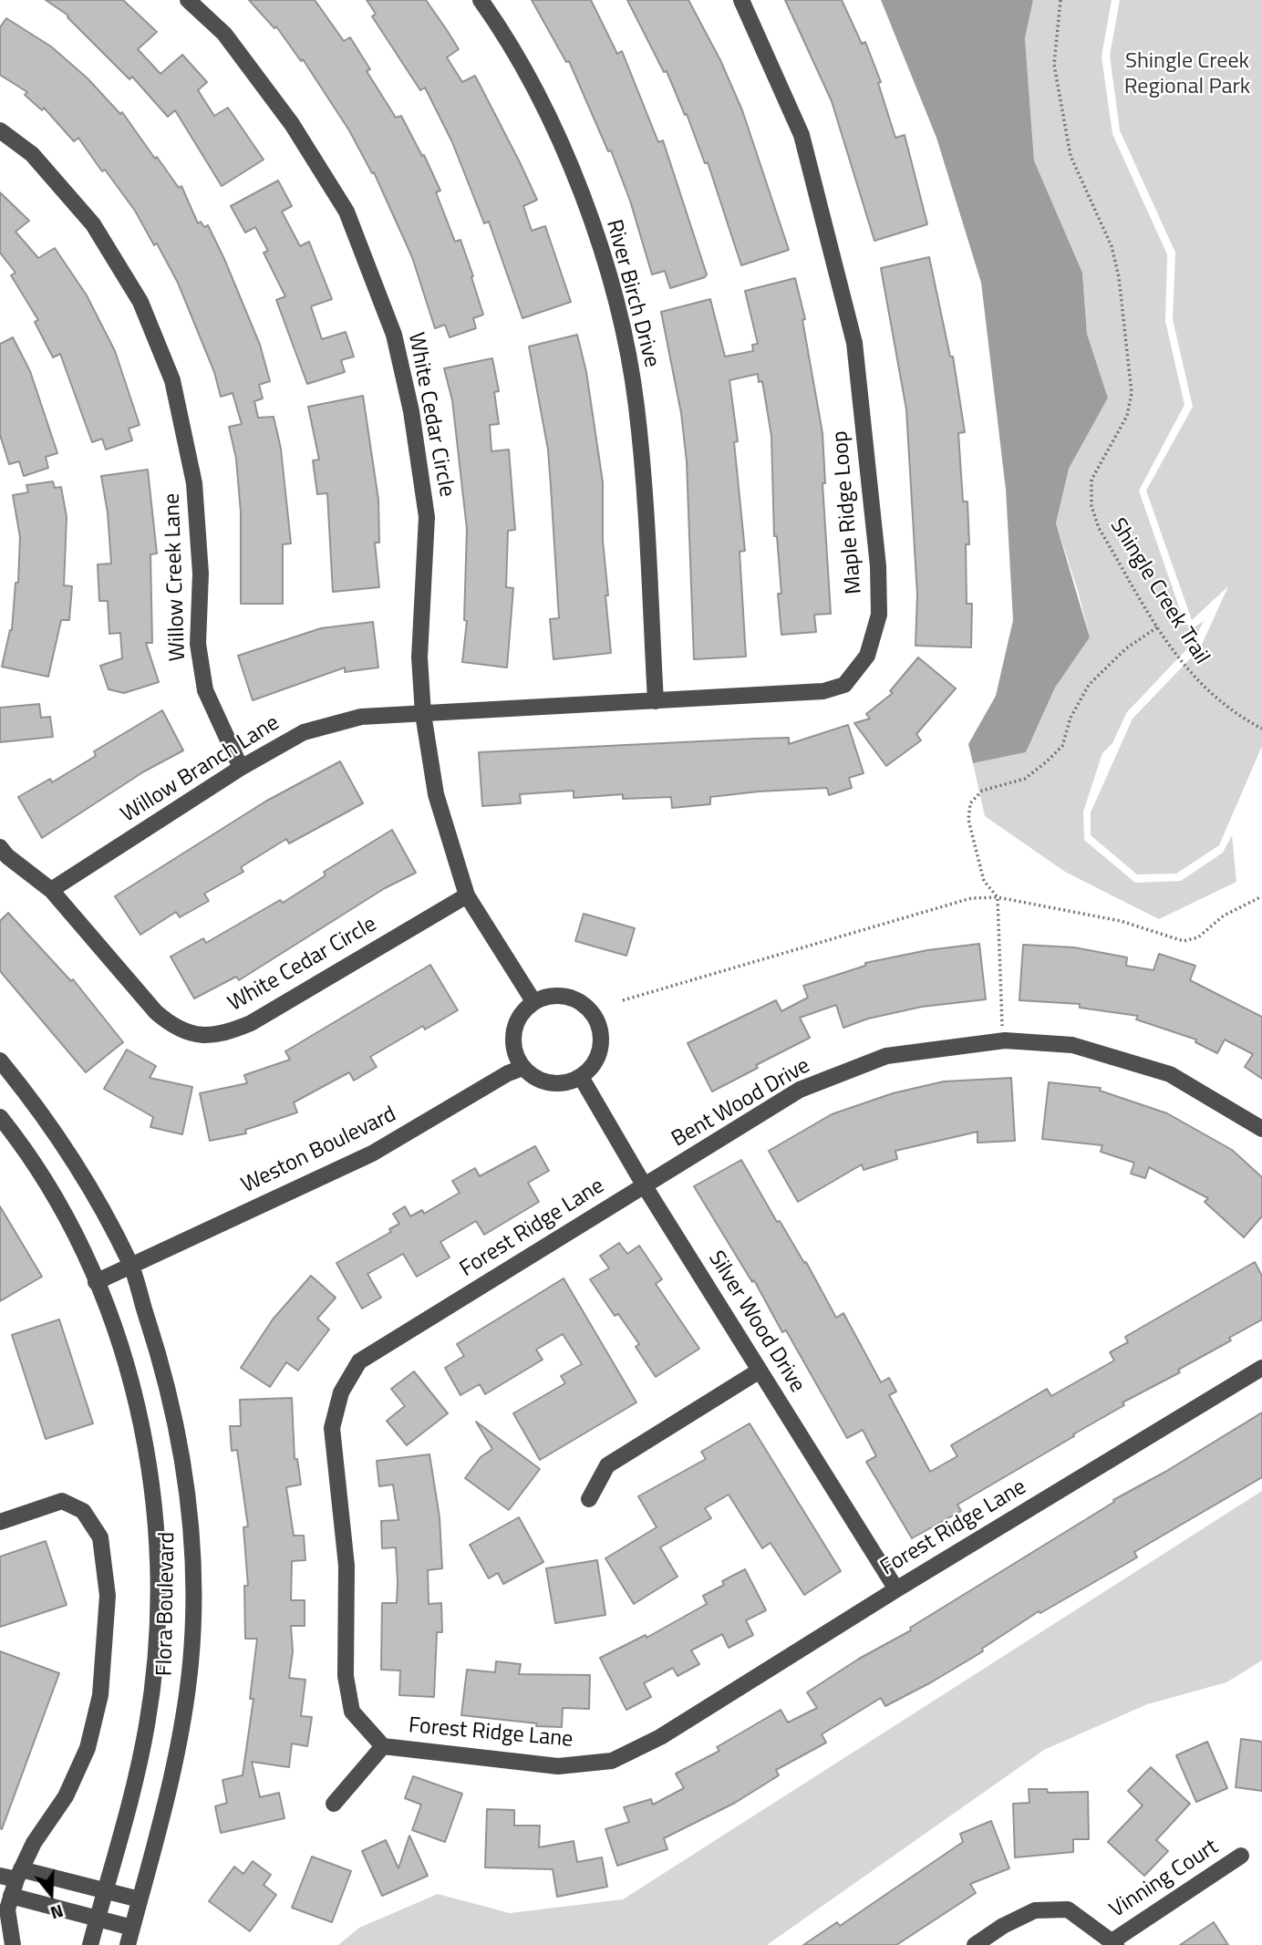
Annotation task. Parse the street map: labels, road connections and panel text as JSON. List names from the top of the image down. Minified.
{"streets":{"street":["River Birch Drive","White Cedar Circle","Maple Ridge Loop","Willow Creek Lane","Willow Branch Lane","Bent Wood Drive","Weston Boulevard","Forest Ridge Lane","Silver Wood Drive","Flora Boulevard","Vinning Court"],"path":["Shingle Creek Trail"]},"crossings":[["River Birch Drive","Maple Ridge Loop"],["White Cedar Circle","Maple Ridge Loop"],["White Cedar Circle","Willow Branch Lane"],["White Cedar Circle","Weston Boulevard"],["White Cedar Circle","Silver Wood Drive"],["Maple Ridge Loop","Willow Branch Lane"],["Willow Creek Lane","Willow Branch Lane"],["Bent Wood Drive","Forest Ridge Lane"],["Bent Wood Drive","Silver Wood Drive"],["Weston Boulevard","Silver Wood Drive"],["Weston Boulevard","Flora Boulevard"],["Forest Ridge Lane","Silver Wood Drive"]],"parks":["Shingle Creek Regional Park"],"north":"bottom"}
